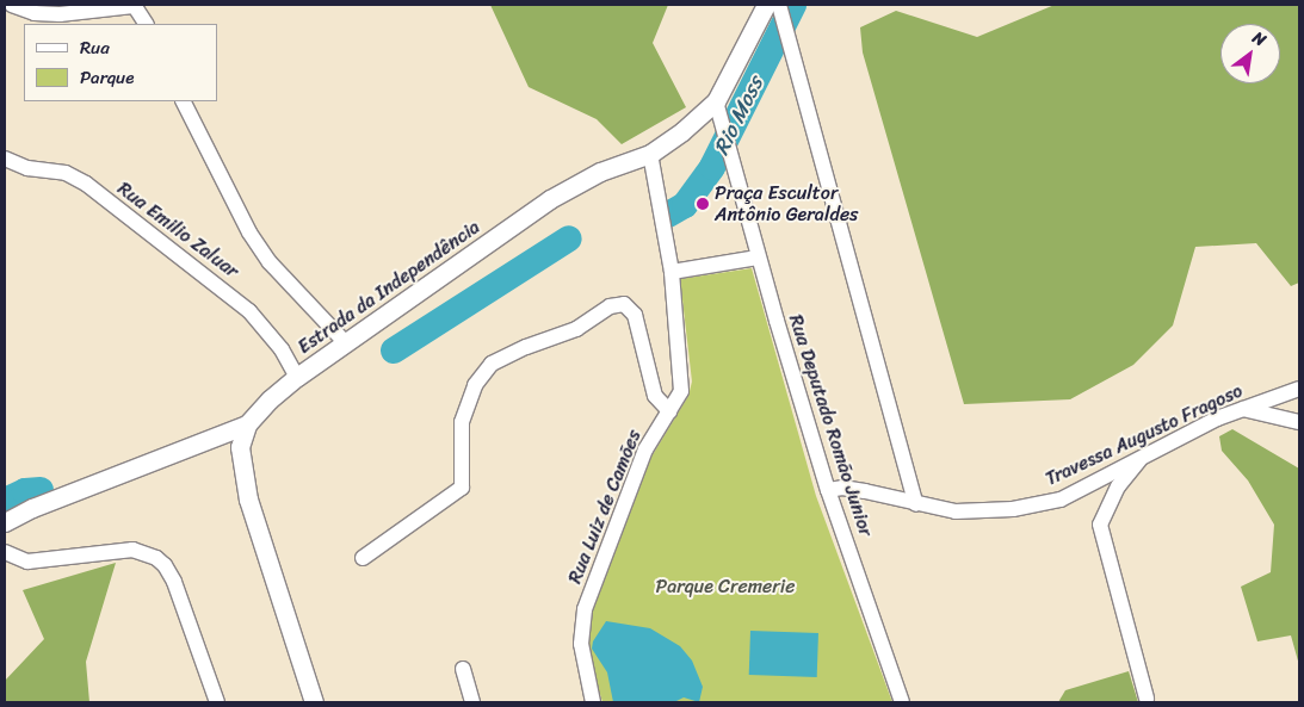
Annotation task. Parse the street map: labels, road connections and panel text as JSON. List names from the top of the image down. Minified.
{"streets":{"street":["Rua Emilio Zaluar","Estrada da Independência","Rua Deputado Romão Junior","Travessa Augusto Fragoso","Rua Luiz de Camões"]},"crossings":[["Rua Emilio Zaluar","Estrada da Independência"],["Estrada da Independência","Rua Deputado Romão Junior"],["Estrada da Independência","Rua Luiz de Camões"],["Rua Deputado Romão Junior","Travessa Augusto Fragoso"]],"water":["Rio Moss"],"parks":["Parque Cremerie"],"places":["Praça Escultor Antônio Geraldes"],"legend":["Rua","Parque"],"north":"top right"}
